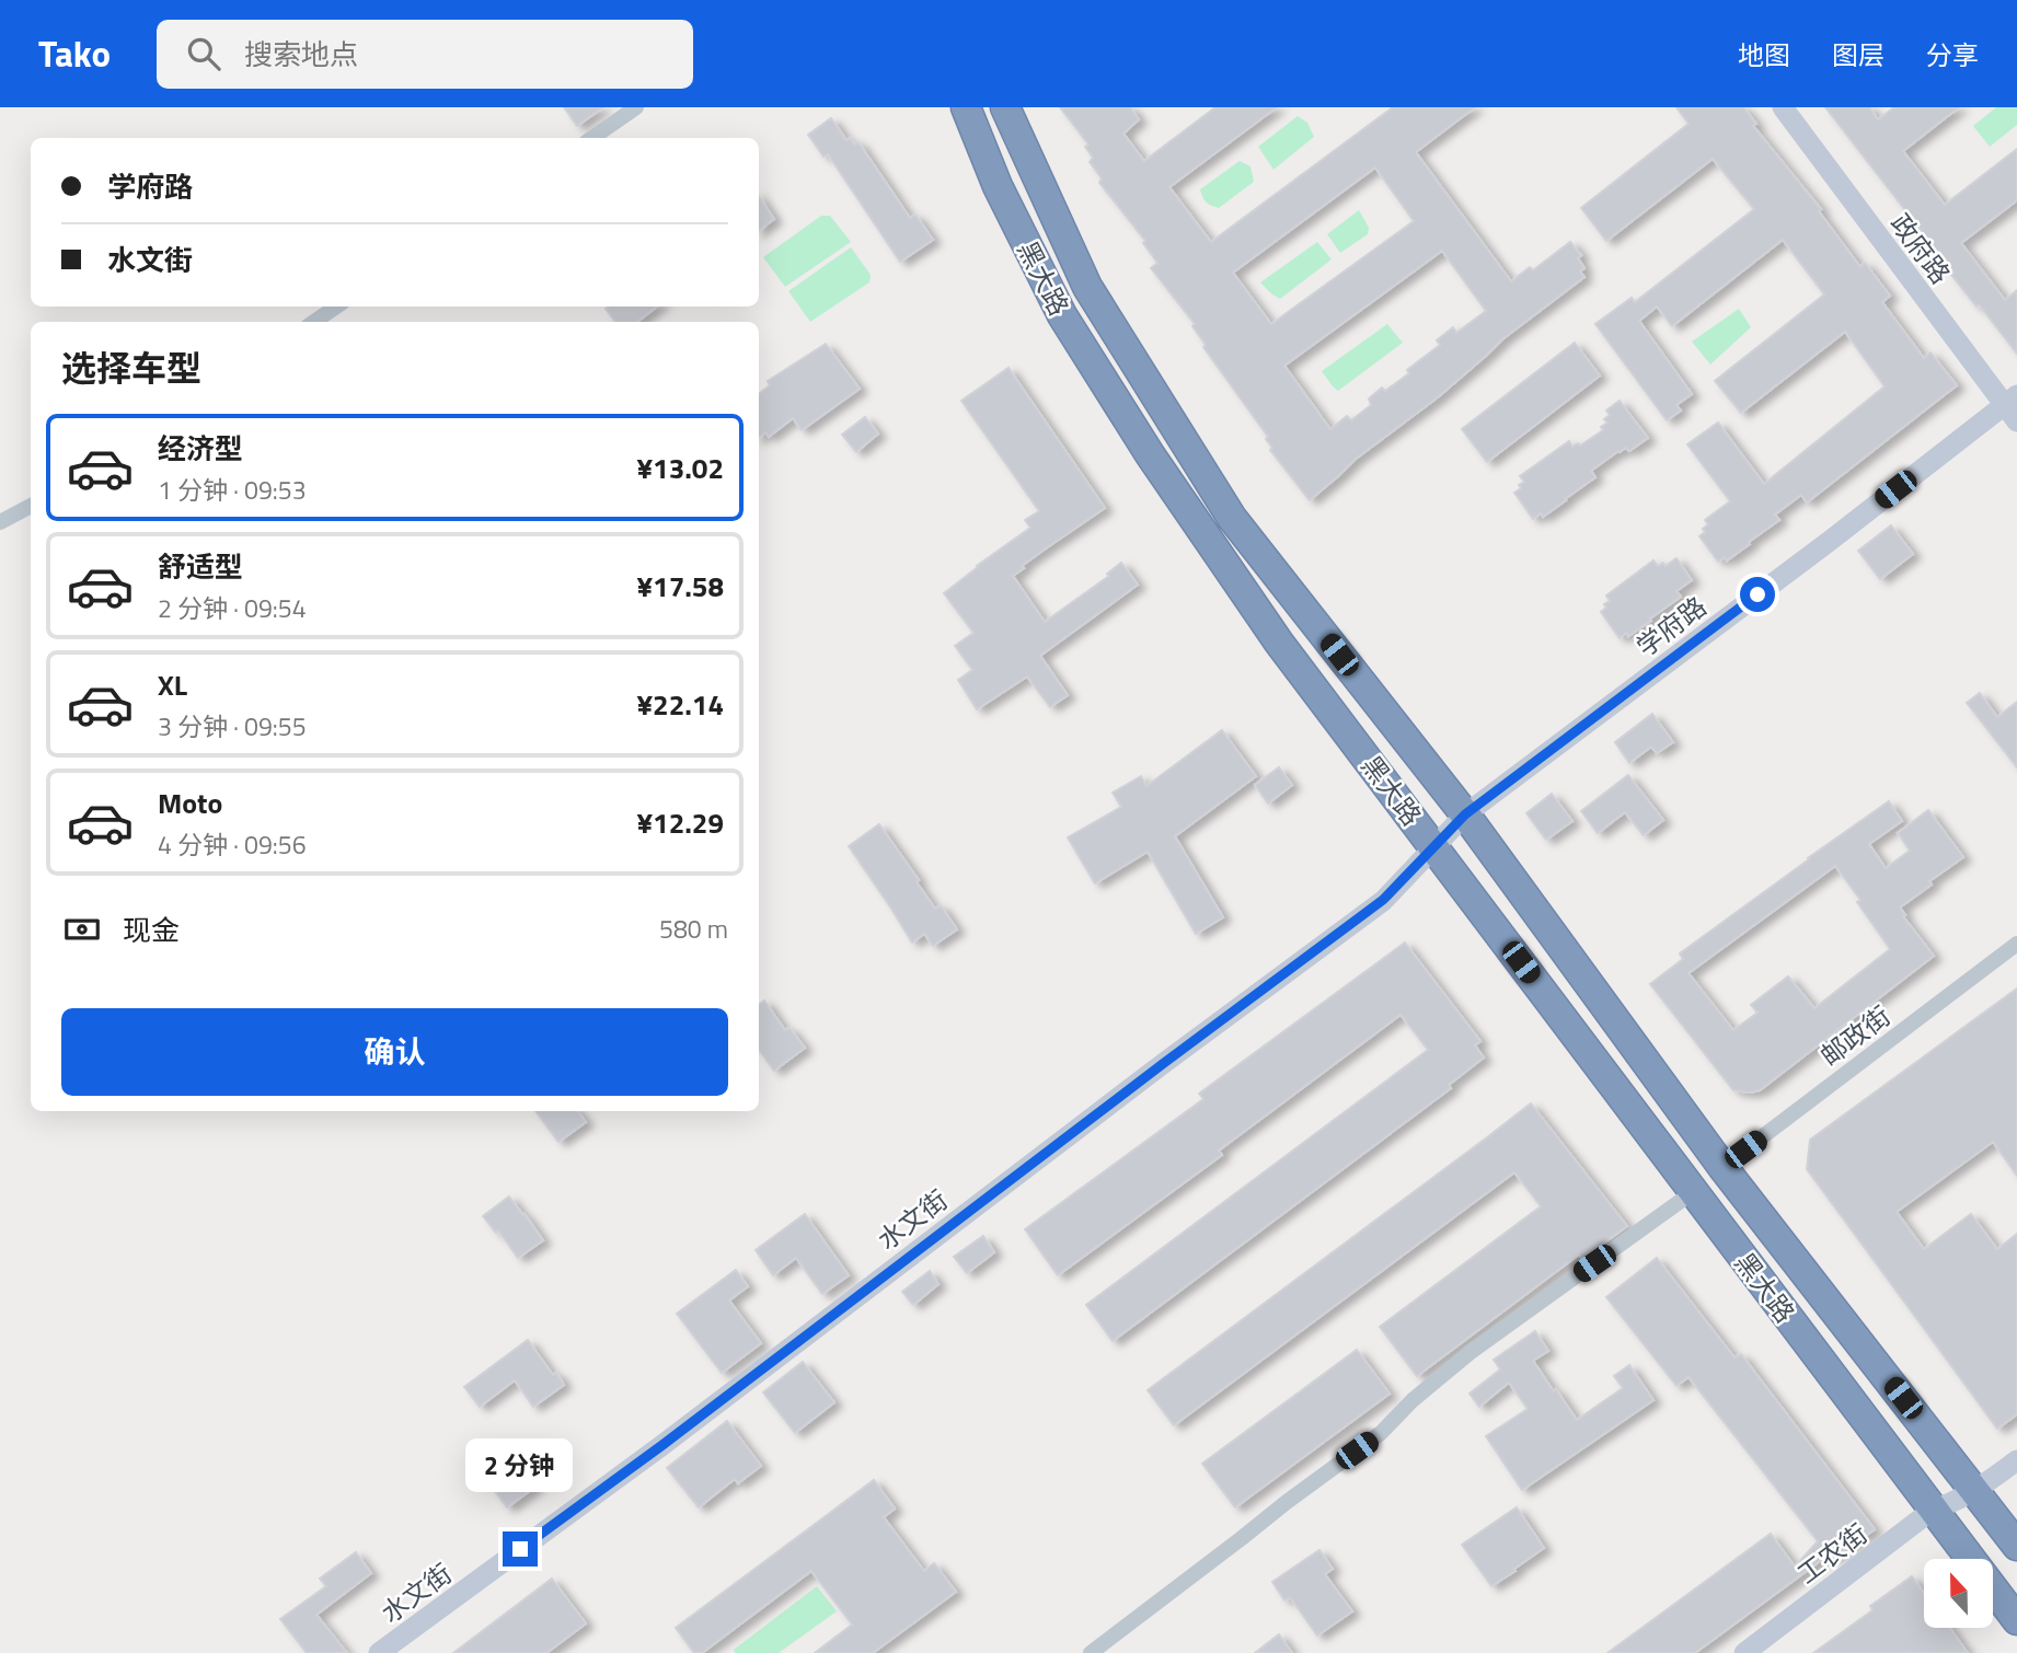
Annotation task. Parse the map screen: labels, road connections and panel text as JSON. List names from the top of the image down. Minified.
{"streets":{"highway":["黑大路"],"street":["政府路","学府路","邮政街","水文街","工农街"]},"crossings":[["政府路","学府路"],["黑大路","学府路"],["黑大路","邮政街"],["黑大路","水文街"],["黑大路","工农街"],["学府路","水文街"]],"north":"top","page":{"header":"Tako","search":"搜索地点","nav":["地图","图层","分享"],"banner":["学府路","水文街"],"heading":"选择车型","list":[{"name":"经济型","note":"1 分钟 · 09:53","value":"¥13.02"},{"name":"舒适型","note":"2 分钟 · 09:54","value":"¥17.58"},{"name":"XL","note":"3 分钟 · 09:55","value":"¥22.14"},{"name":"Moto","note":"4 分钟 · 09:56","value":"¥12.29"}],"pay":["现金","580 m"],"buttons":"确认","bubble":"2 分钟"}}
